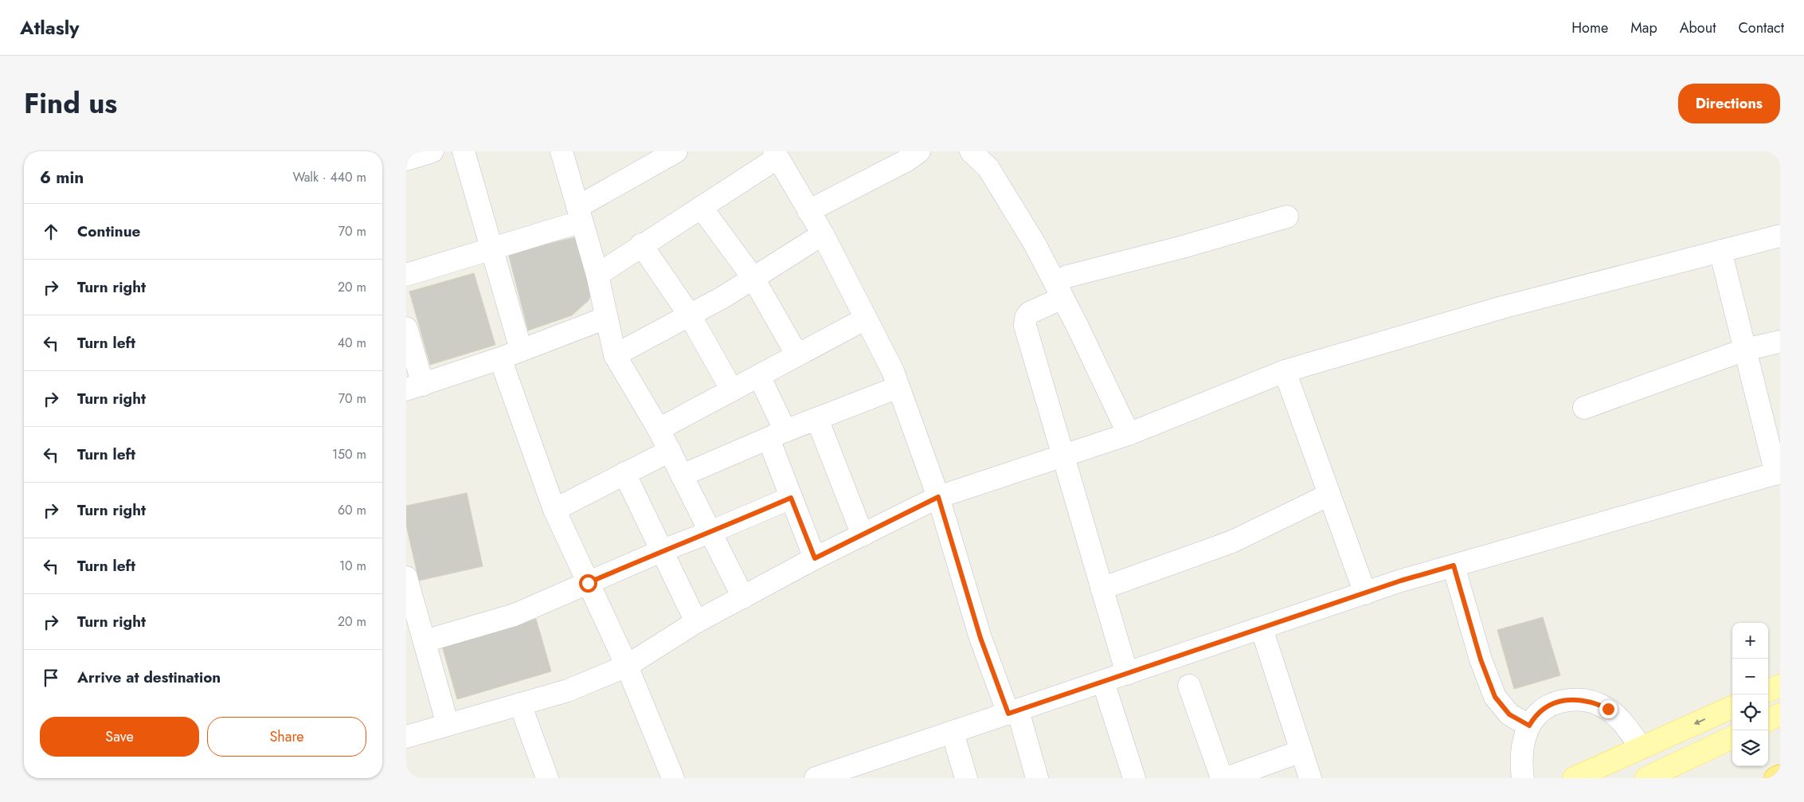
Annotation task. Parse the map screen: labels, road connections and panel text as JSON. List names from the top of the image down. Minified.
{"page":{"header":"Atlasly","nav":["Home","Map","About","Contact"],"title":"Find us","buttons":["Directions",["Save","Share"]],"heading":["6 min","Walk · 440 m"],"list":[["Continue","70 m"],["Turn right","20 m"],["Turn left","40 m"],["Turn right","70 m"],["Turn left","150 m"],["Turn right","60 m"],["Turn left","10 m"],["Turn right","20 m"],"Arrive at destination"],"map_buttons":["+","−"]}}
